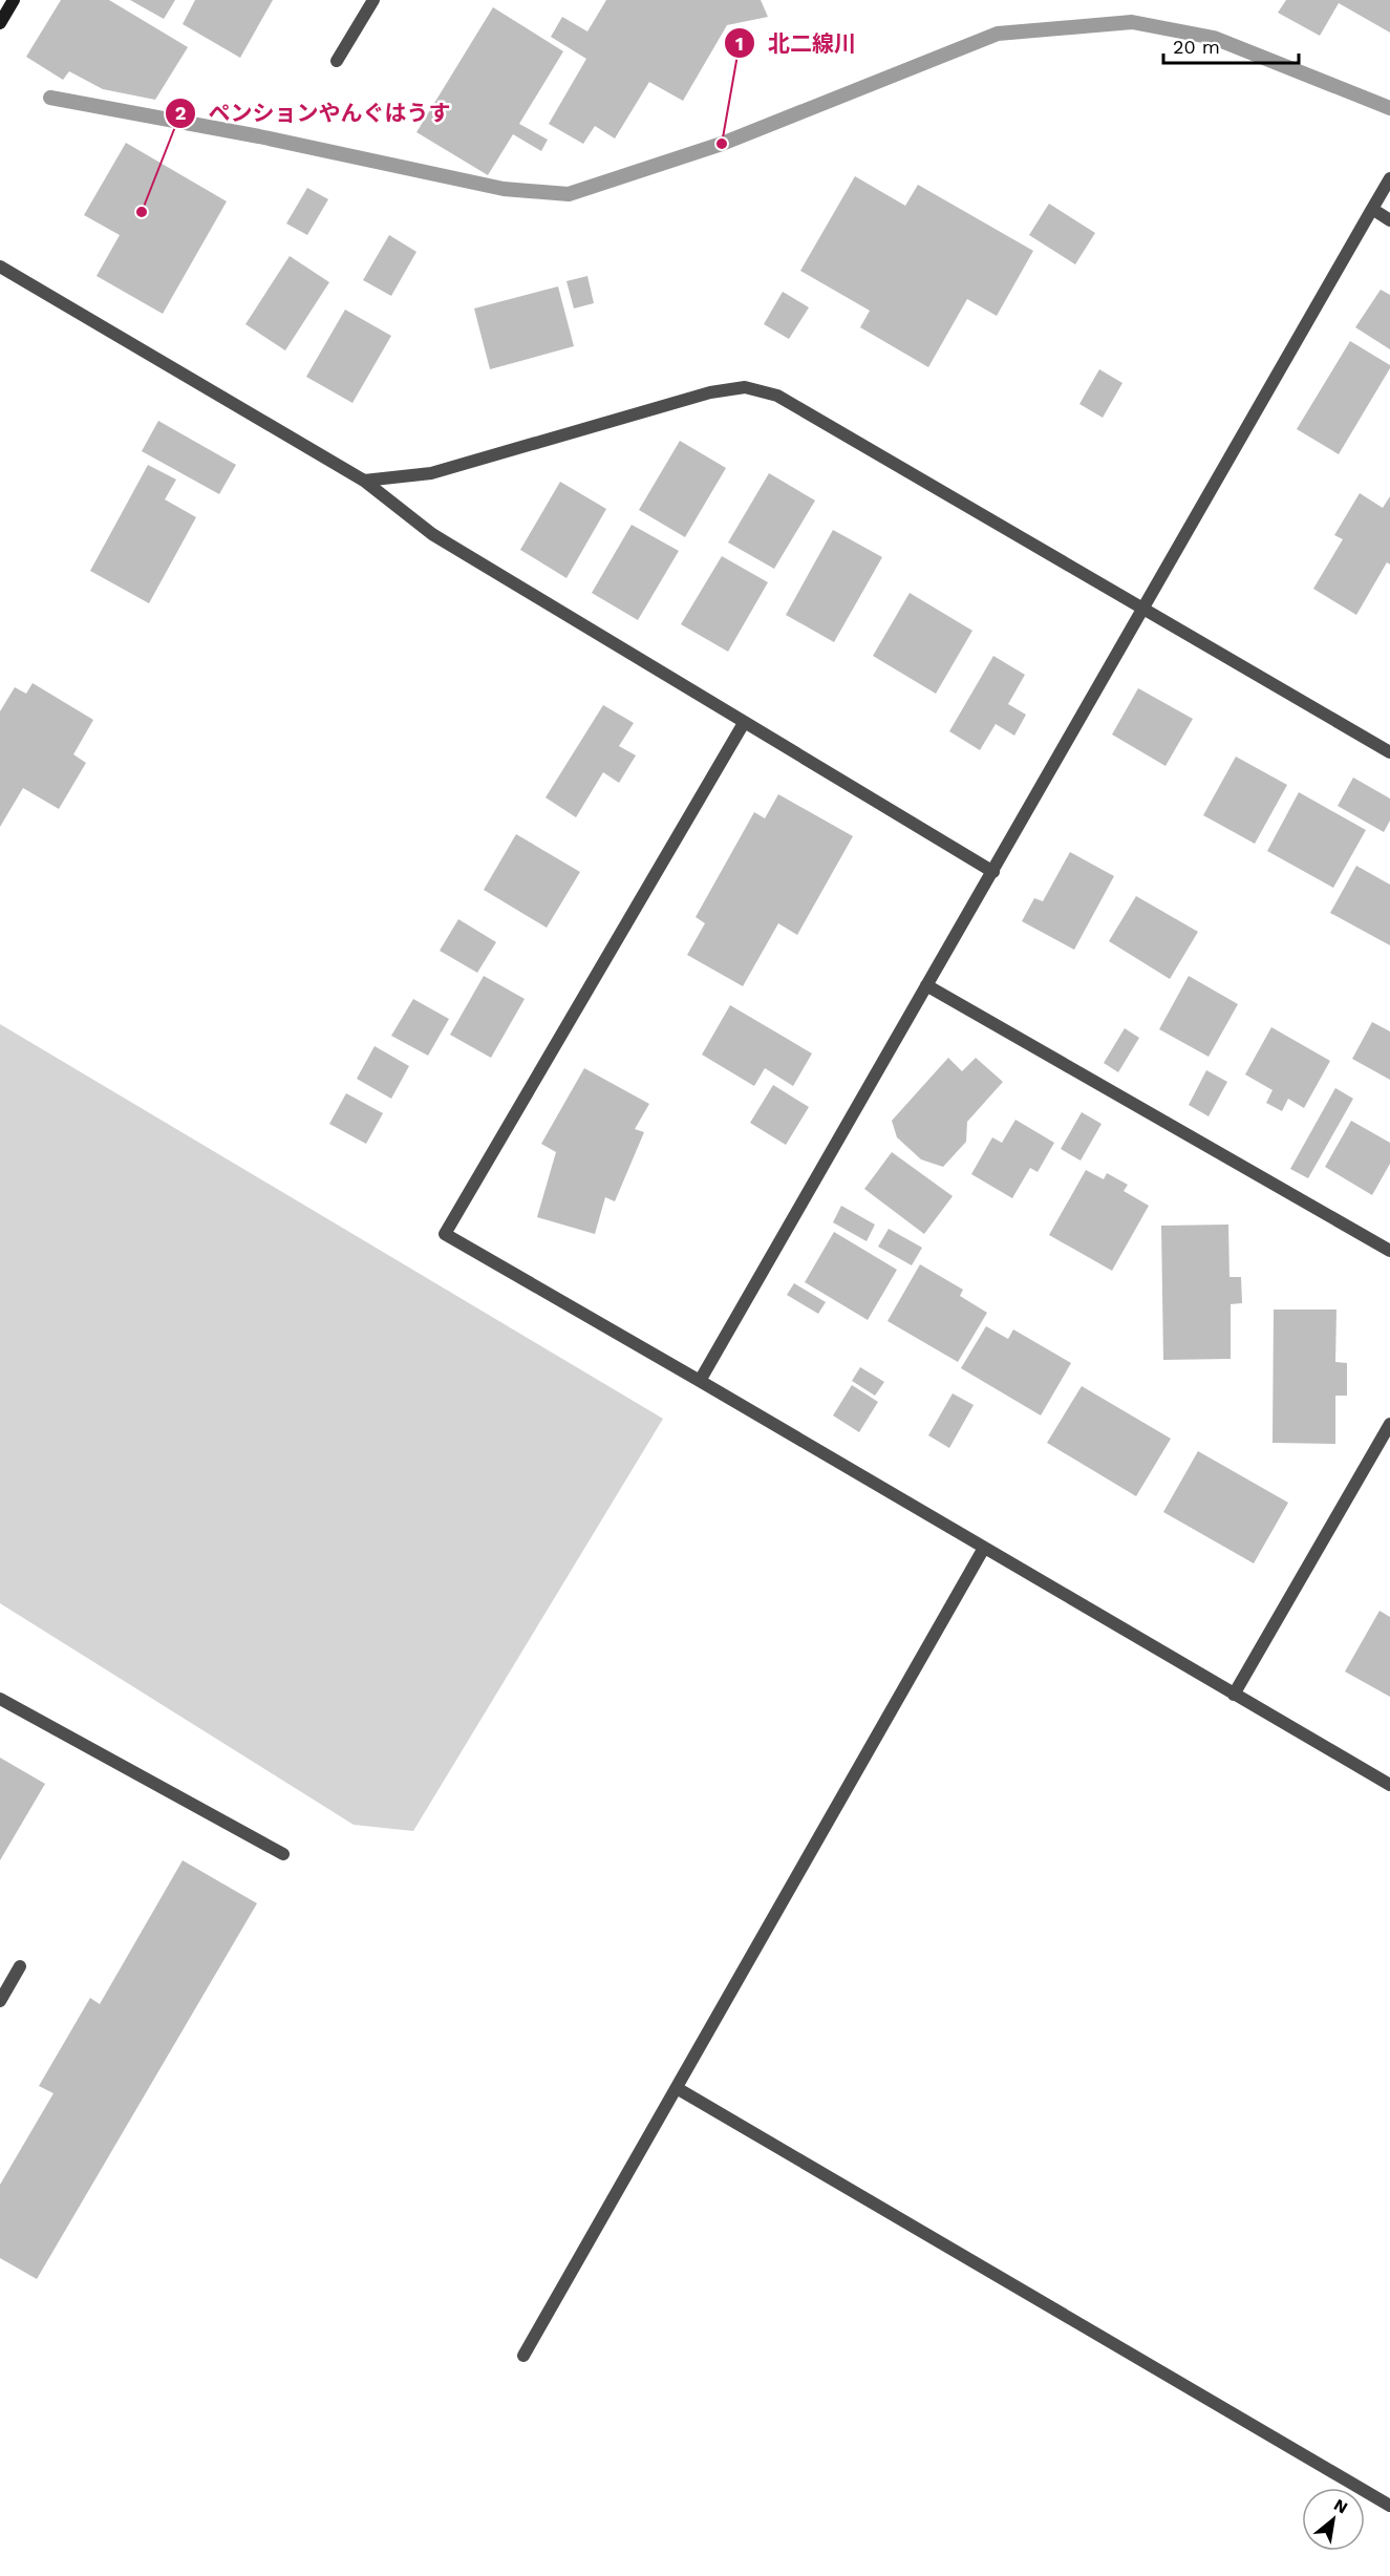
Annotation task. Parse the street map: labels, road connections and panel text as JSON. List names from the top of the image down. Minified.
{"places":["北二線川","ペンションやんぐはうす"],"scale_bar":"20 m","north":"top right"}
